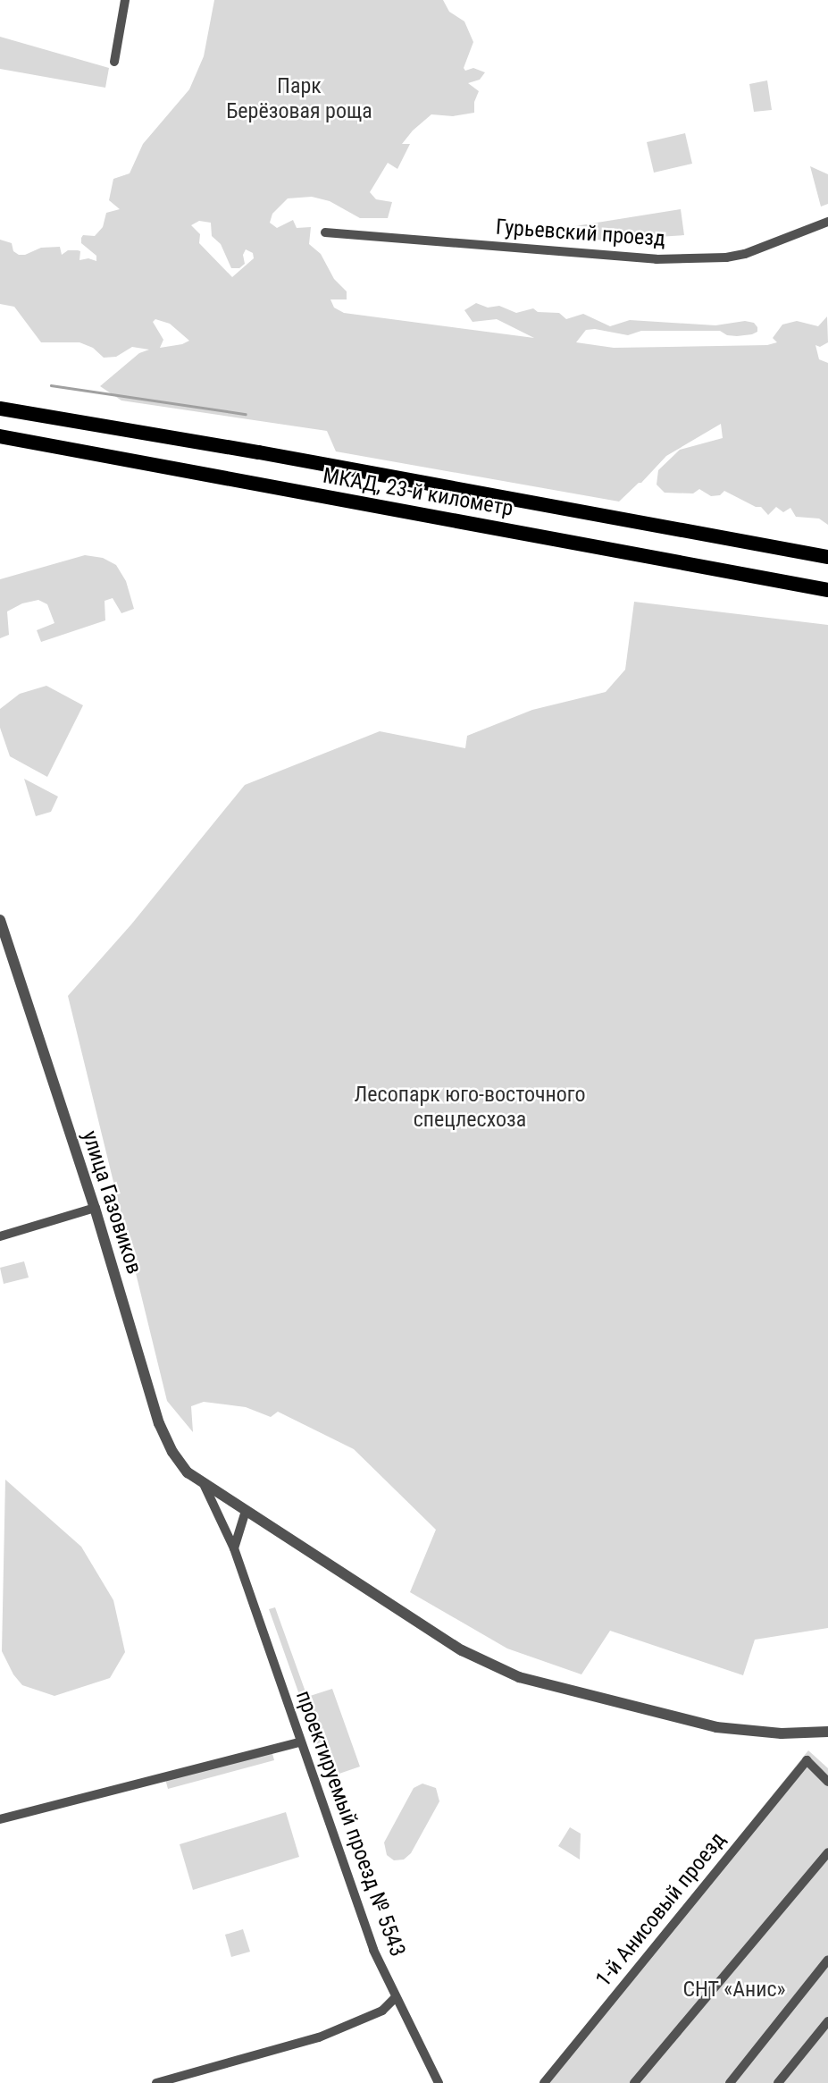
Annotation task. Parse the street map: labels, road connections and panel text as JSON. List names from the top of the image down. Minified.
{"streets":{"highway":["МКАД, 23-й километр"],"street":["Гурьевский проезд","улица Газовиков","проектируемый проезд № 5543","1-й Анисовый проезд"]},"crossings":[["улица Газовиков","проектируемый проезд № 5543"]],"parks":["Парк Берёзовая роща","Лесопарк юго-восточного спецлесхоза","СНТ «Анис»"]}
